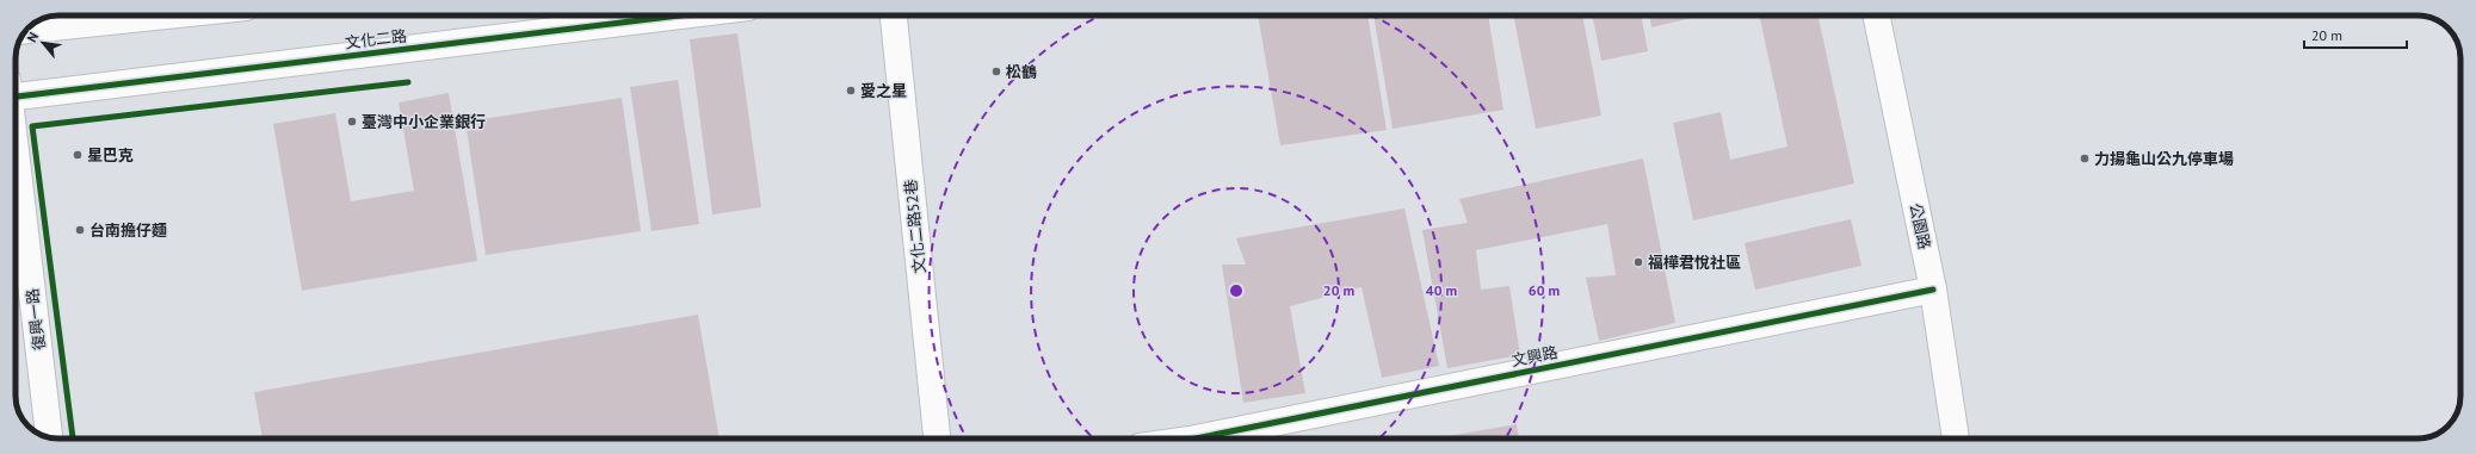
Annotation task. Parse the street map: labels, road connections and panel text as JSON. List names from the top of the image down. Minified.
{"streets":{"street":["文化二路","文化二路52巷","公園路","復興一路","文興路"]},"crossings":[["公園路","文興路"]],"places":["松鶴","愛之星","臺灣中小企業銀行","星巴克","力揚龜山公九停車場","台南擔仔麵","福樺君悅社區"],"scale_bar":"20 m","north":"top left","rings":["20 m","40 m","60 m"]}
